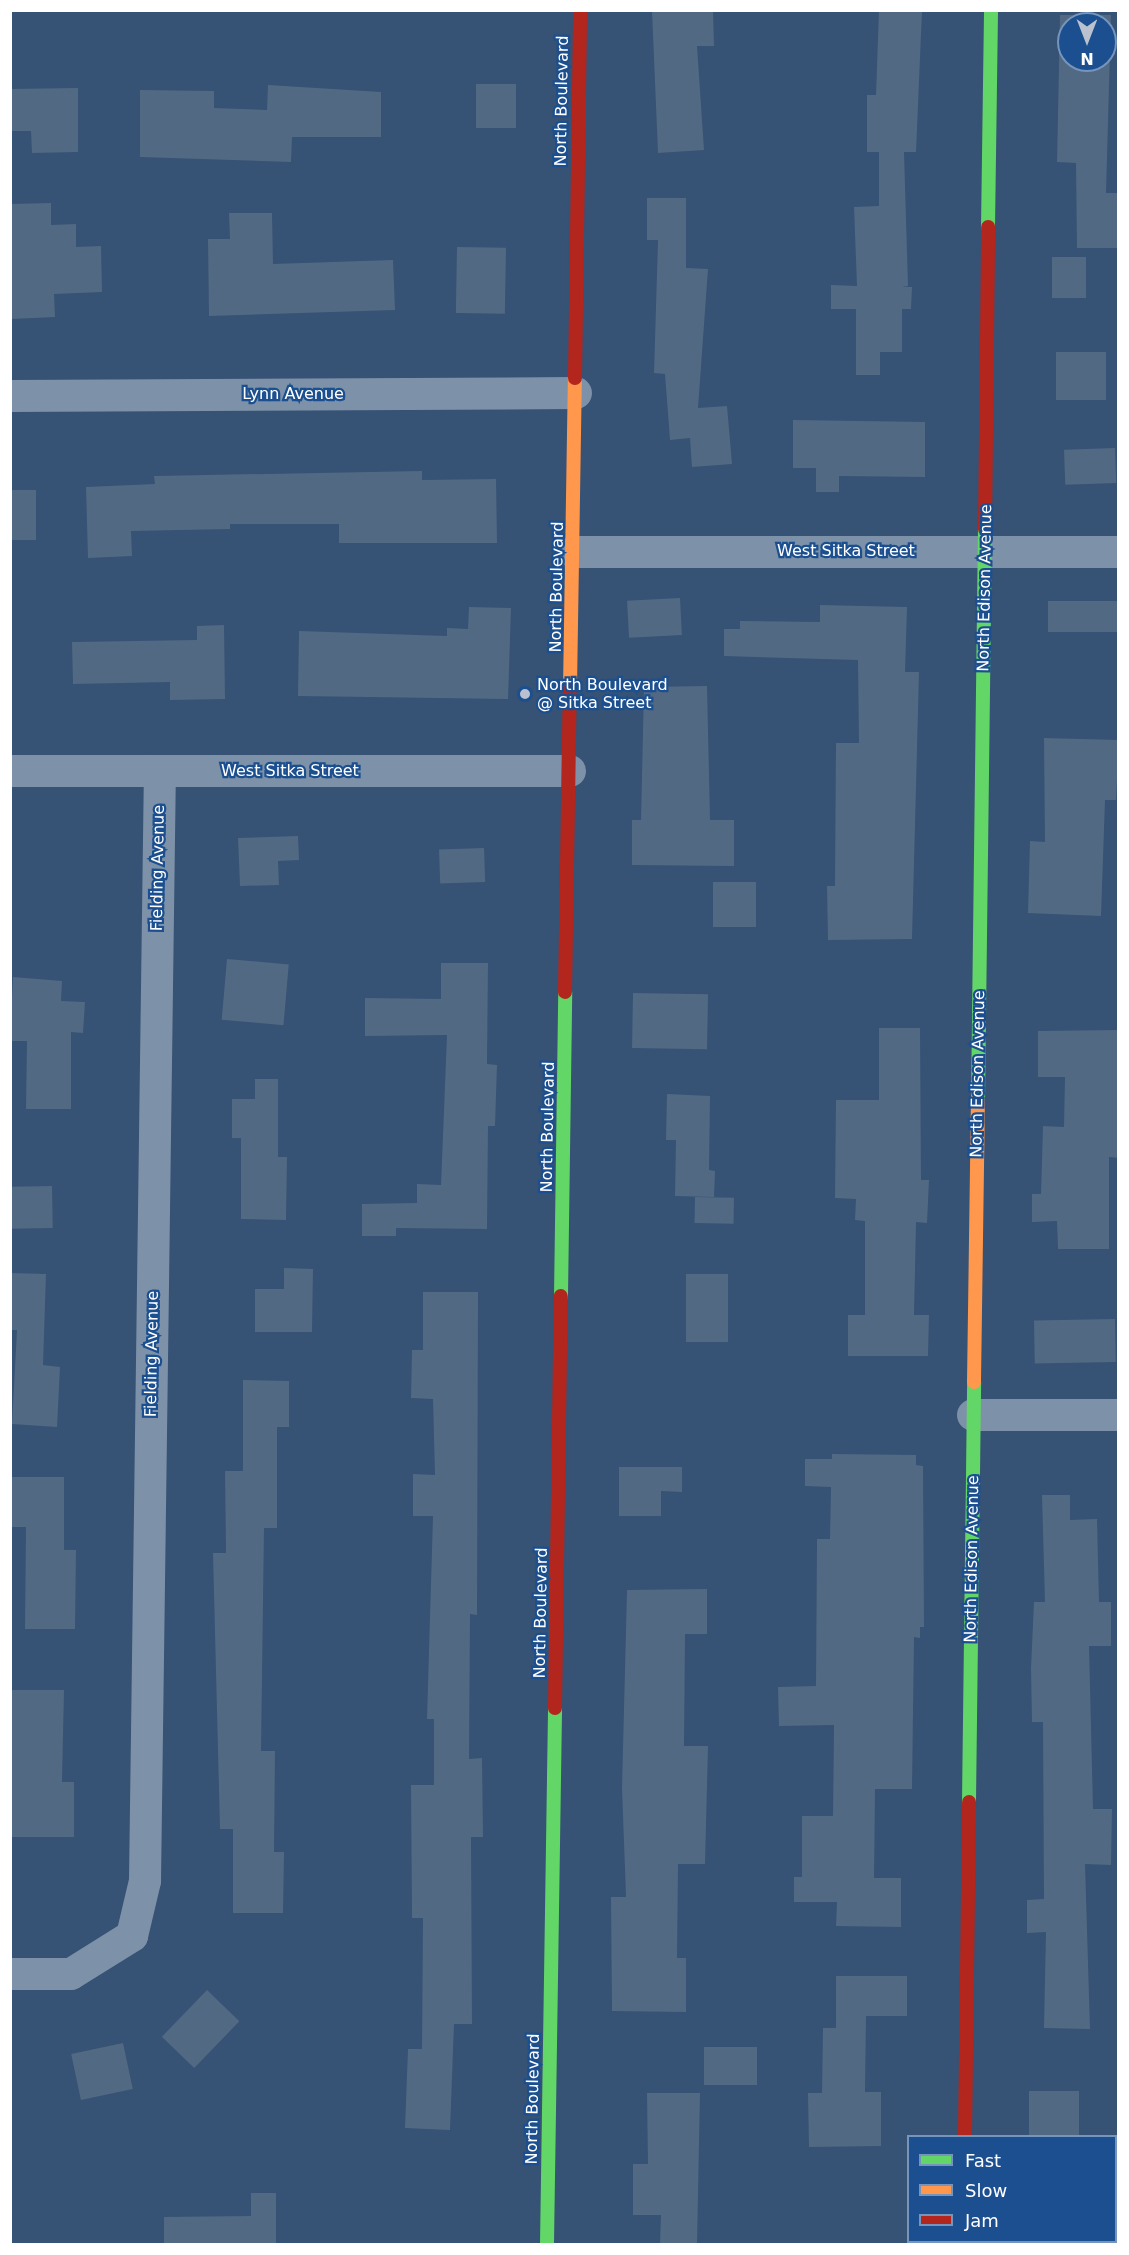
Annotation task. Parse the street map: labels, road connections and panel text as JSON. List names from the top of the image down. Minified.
{"streets":{"street":["North Boulevard","Lynn Avenue","West Sitka Street","North Edison Avenue","Fielding Avenue"]},"crossings":[["North Boulevard","Lynn Avenue"],["North Boulevard","West Sitka Street"],["West Sitka Street","North Edison Avenue"],["West Sitka Street","Fielding Avenue"]],"places":["North Boulevard @ Sitka Street"],"legend":["Fast","Slow","Jam"],"north":"bottom"}
